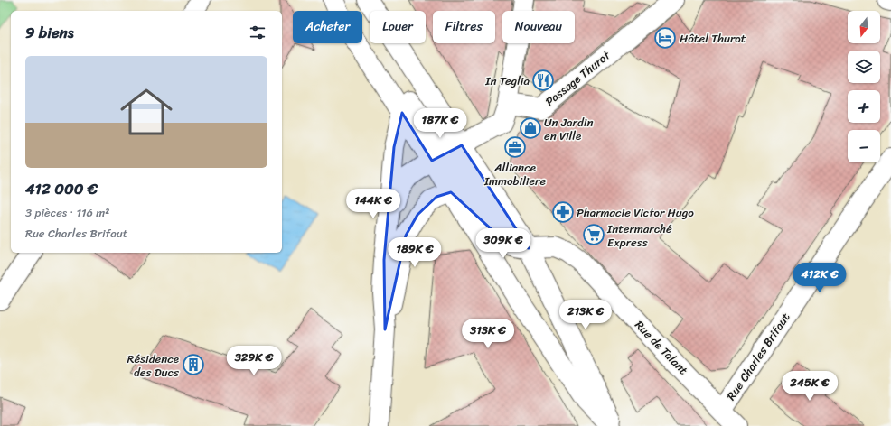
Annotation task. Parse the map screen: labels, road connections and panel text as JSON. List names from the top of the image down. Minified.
{"streets":{"street":["Passage Thurot","Rue de Talant","Rue Charles Brifaut"]},"crossings":[["Rue de Talant","Rue Charles Brifaut"]],"places":{"hotel":["Hôtel Thurot"],"restaurant":["In Teglia"],"shop":["Un Jardin en Ville"],"office":["Alliance Immobiliere"],"pharmacy":["Pharmacie Victor Hugo"],"supermarket":["Intermarché Express"],"building":["Résidence des Ducs"]},"north":"bottom","page":{"map_buttons":["+","−"],"chip":["Acheter","Louer","Filtres","Nouveau"],"heading":"9 biens","list":[{"name":"412 000 €","note":"3 pièces · 116 m² · Rue Charles Brifaut"}],"price":["187K €","144K €","309K €","189K €","412K €","213K €","313K €","329K €","245K €"]}}
